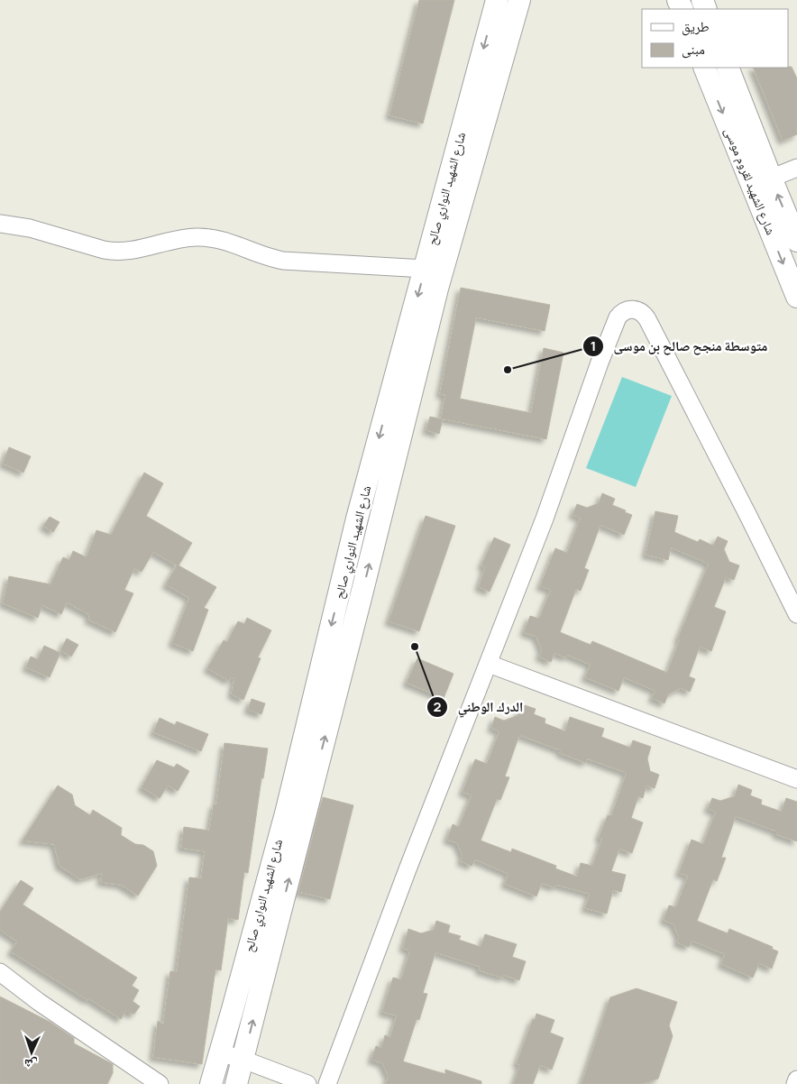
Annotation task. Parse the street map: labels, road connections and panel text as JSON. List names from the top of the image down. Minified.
{"streets":{"street":["شارع الشهيد لقروم موسى","شارع الشهيد النواري صالح"]},"places":["متوسطة منجح صالح بن موسى","الدرك الوطني"],"legend":["طريق","مبنى"],"north":"bottom"}
